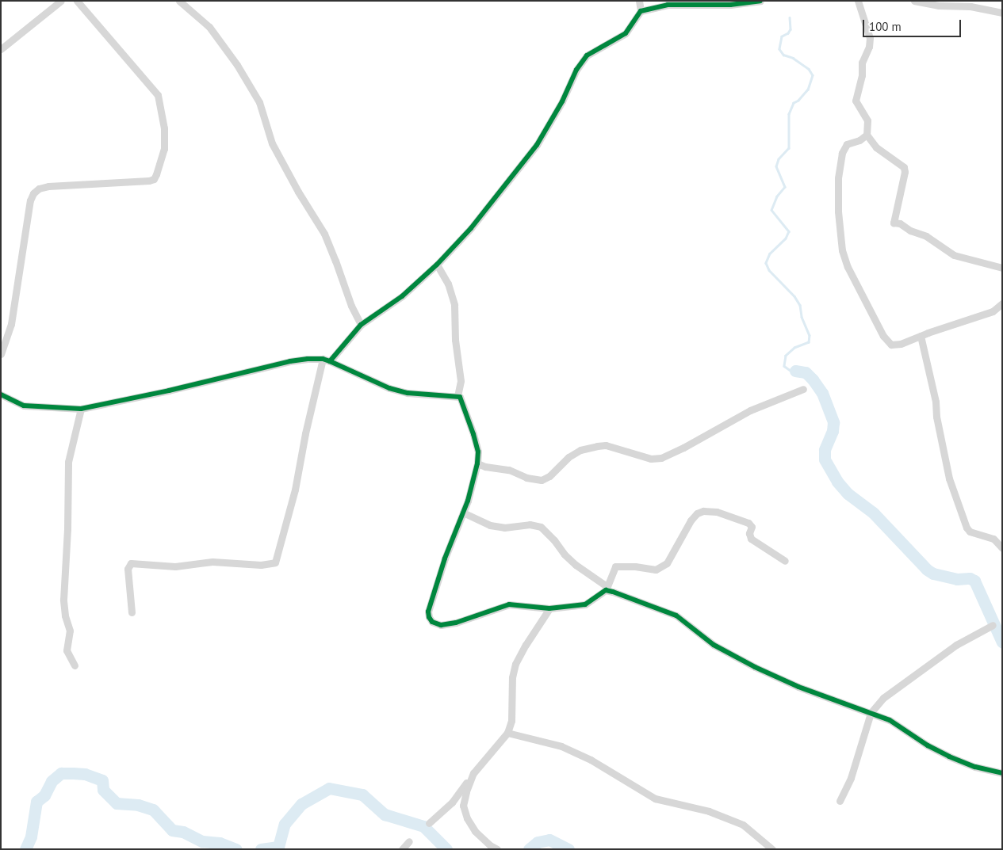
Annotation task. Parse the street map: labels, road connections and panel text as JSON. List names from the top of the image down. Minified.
{"scale_bar":"100 m"}
